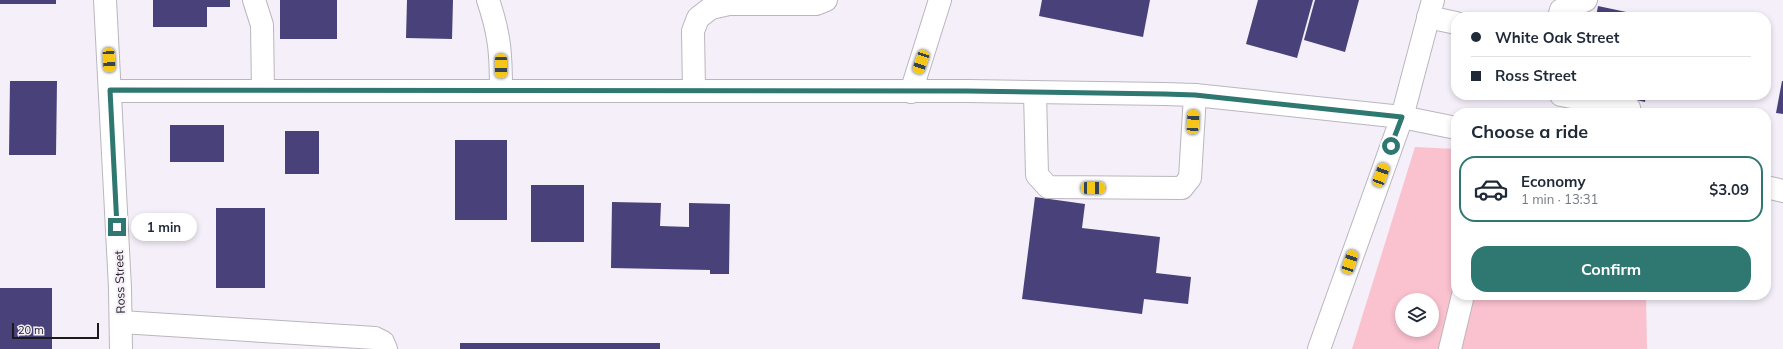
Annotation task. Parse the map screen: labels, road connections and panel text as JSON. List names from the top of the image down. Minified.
{"streets":{"street":["Ross Street"]},"scale_bar":"20 m","page":{"banner":["White Oak Street","Ross Street"],"heading":"Choose a ride","list":[{"name":"Economy","note":"1 min · 13:31","value":"$3.09"}],"bubble":"1 min","buttons":"Confirm","scale":"20 m"}}
